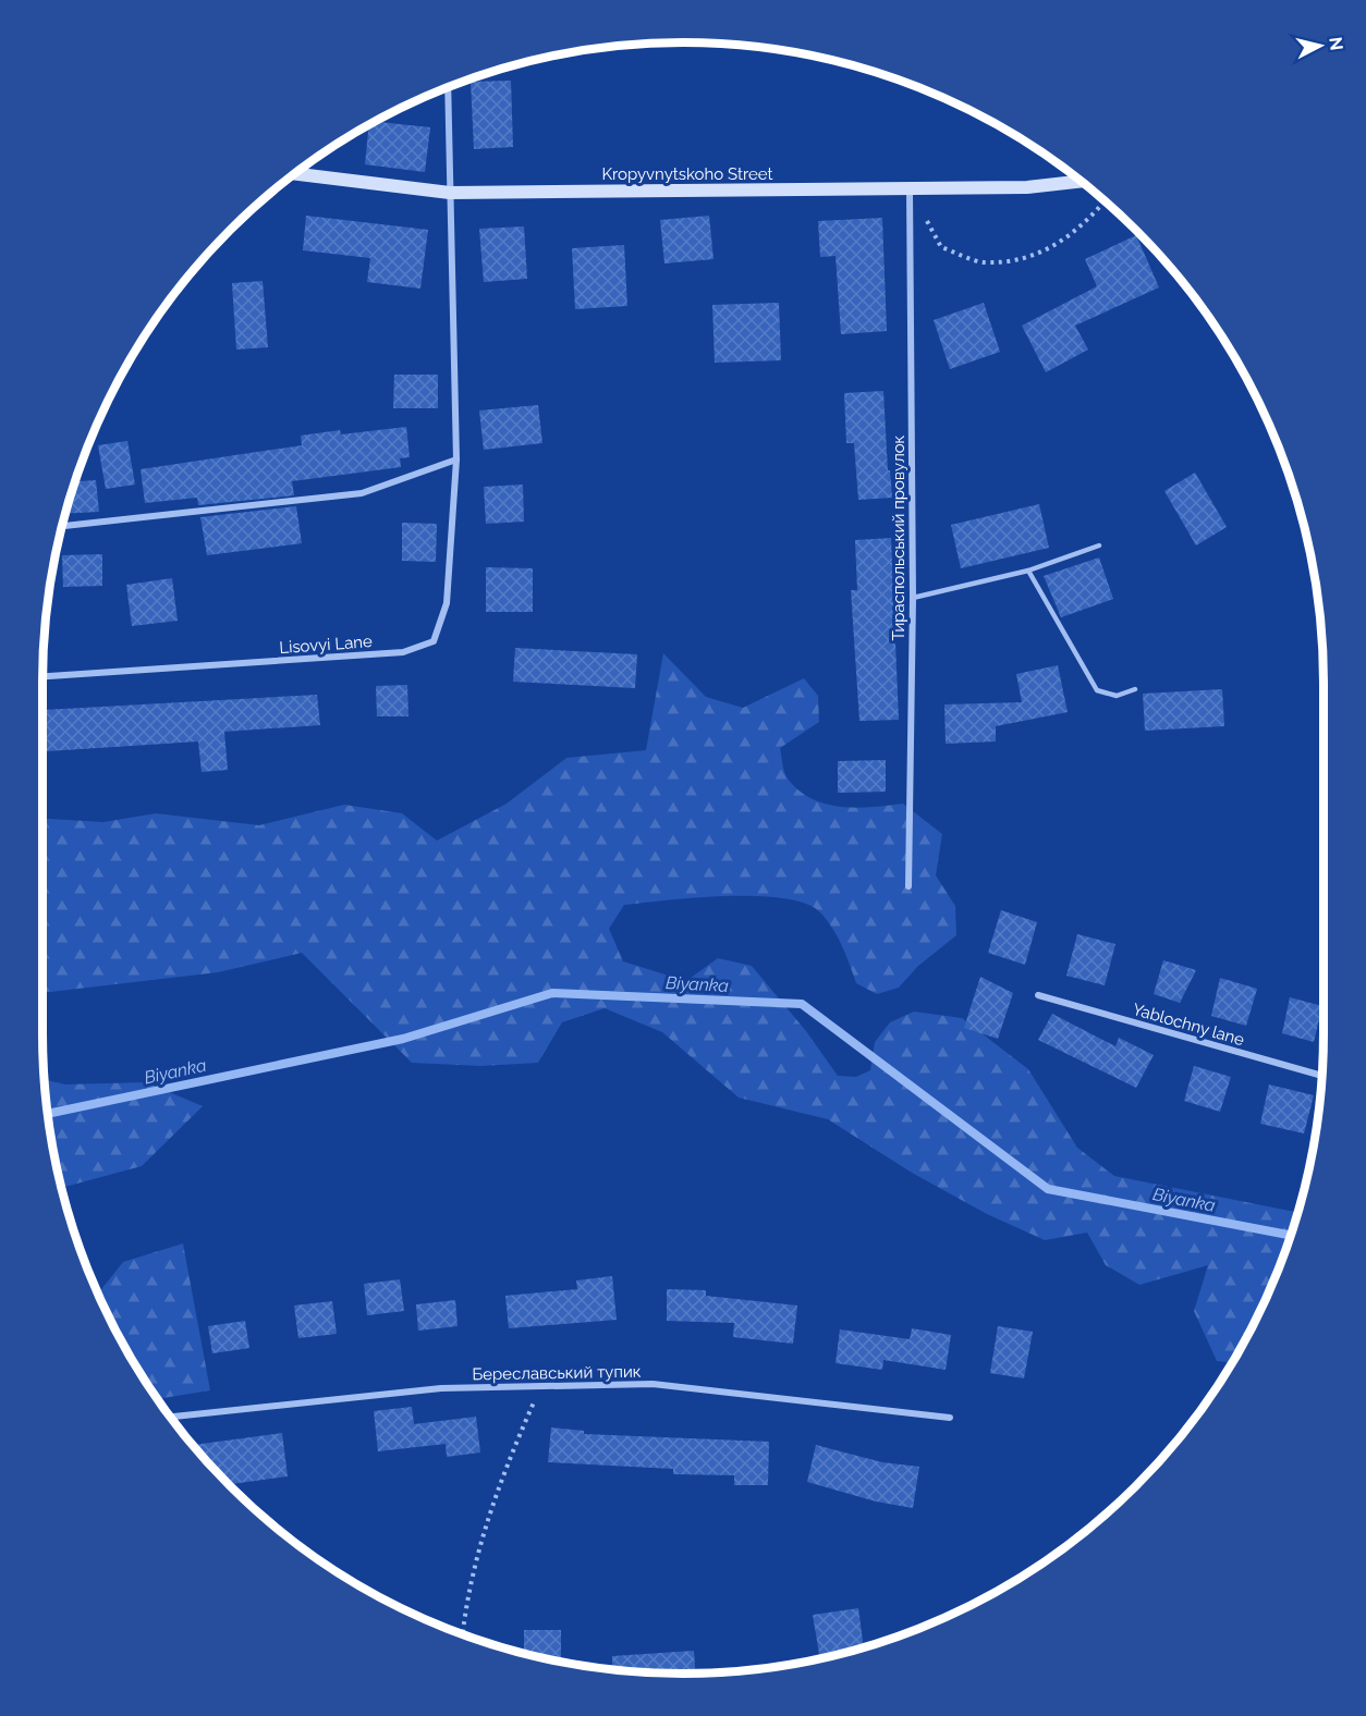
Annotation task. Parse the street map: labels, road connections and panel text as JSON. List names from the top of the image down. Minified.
{"streets":{"main road":["Kropyvnytskoho Street"],"street":["Тираспольський провулок","Lisovyi Lane","Yablochny lane","Береславський тупик"]},"crossings":[["Kropyvnytskoho Street","Тираспольський провулок"],["Kropyvnytskoho Street","Lisovyi Lane"]],"water":["Biyanka"],"north":"right"}
